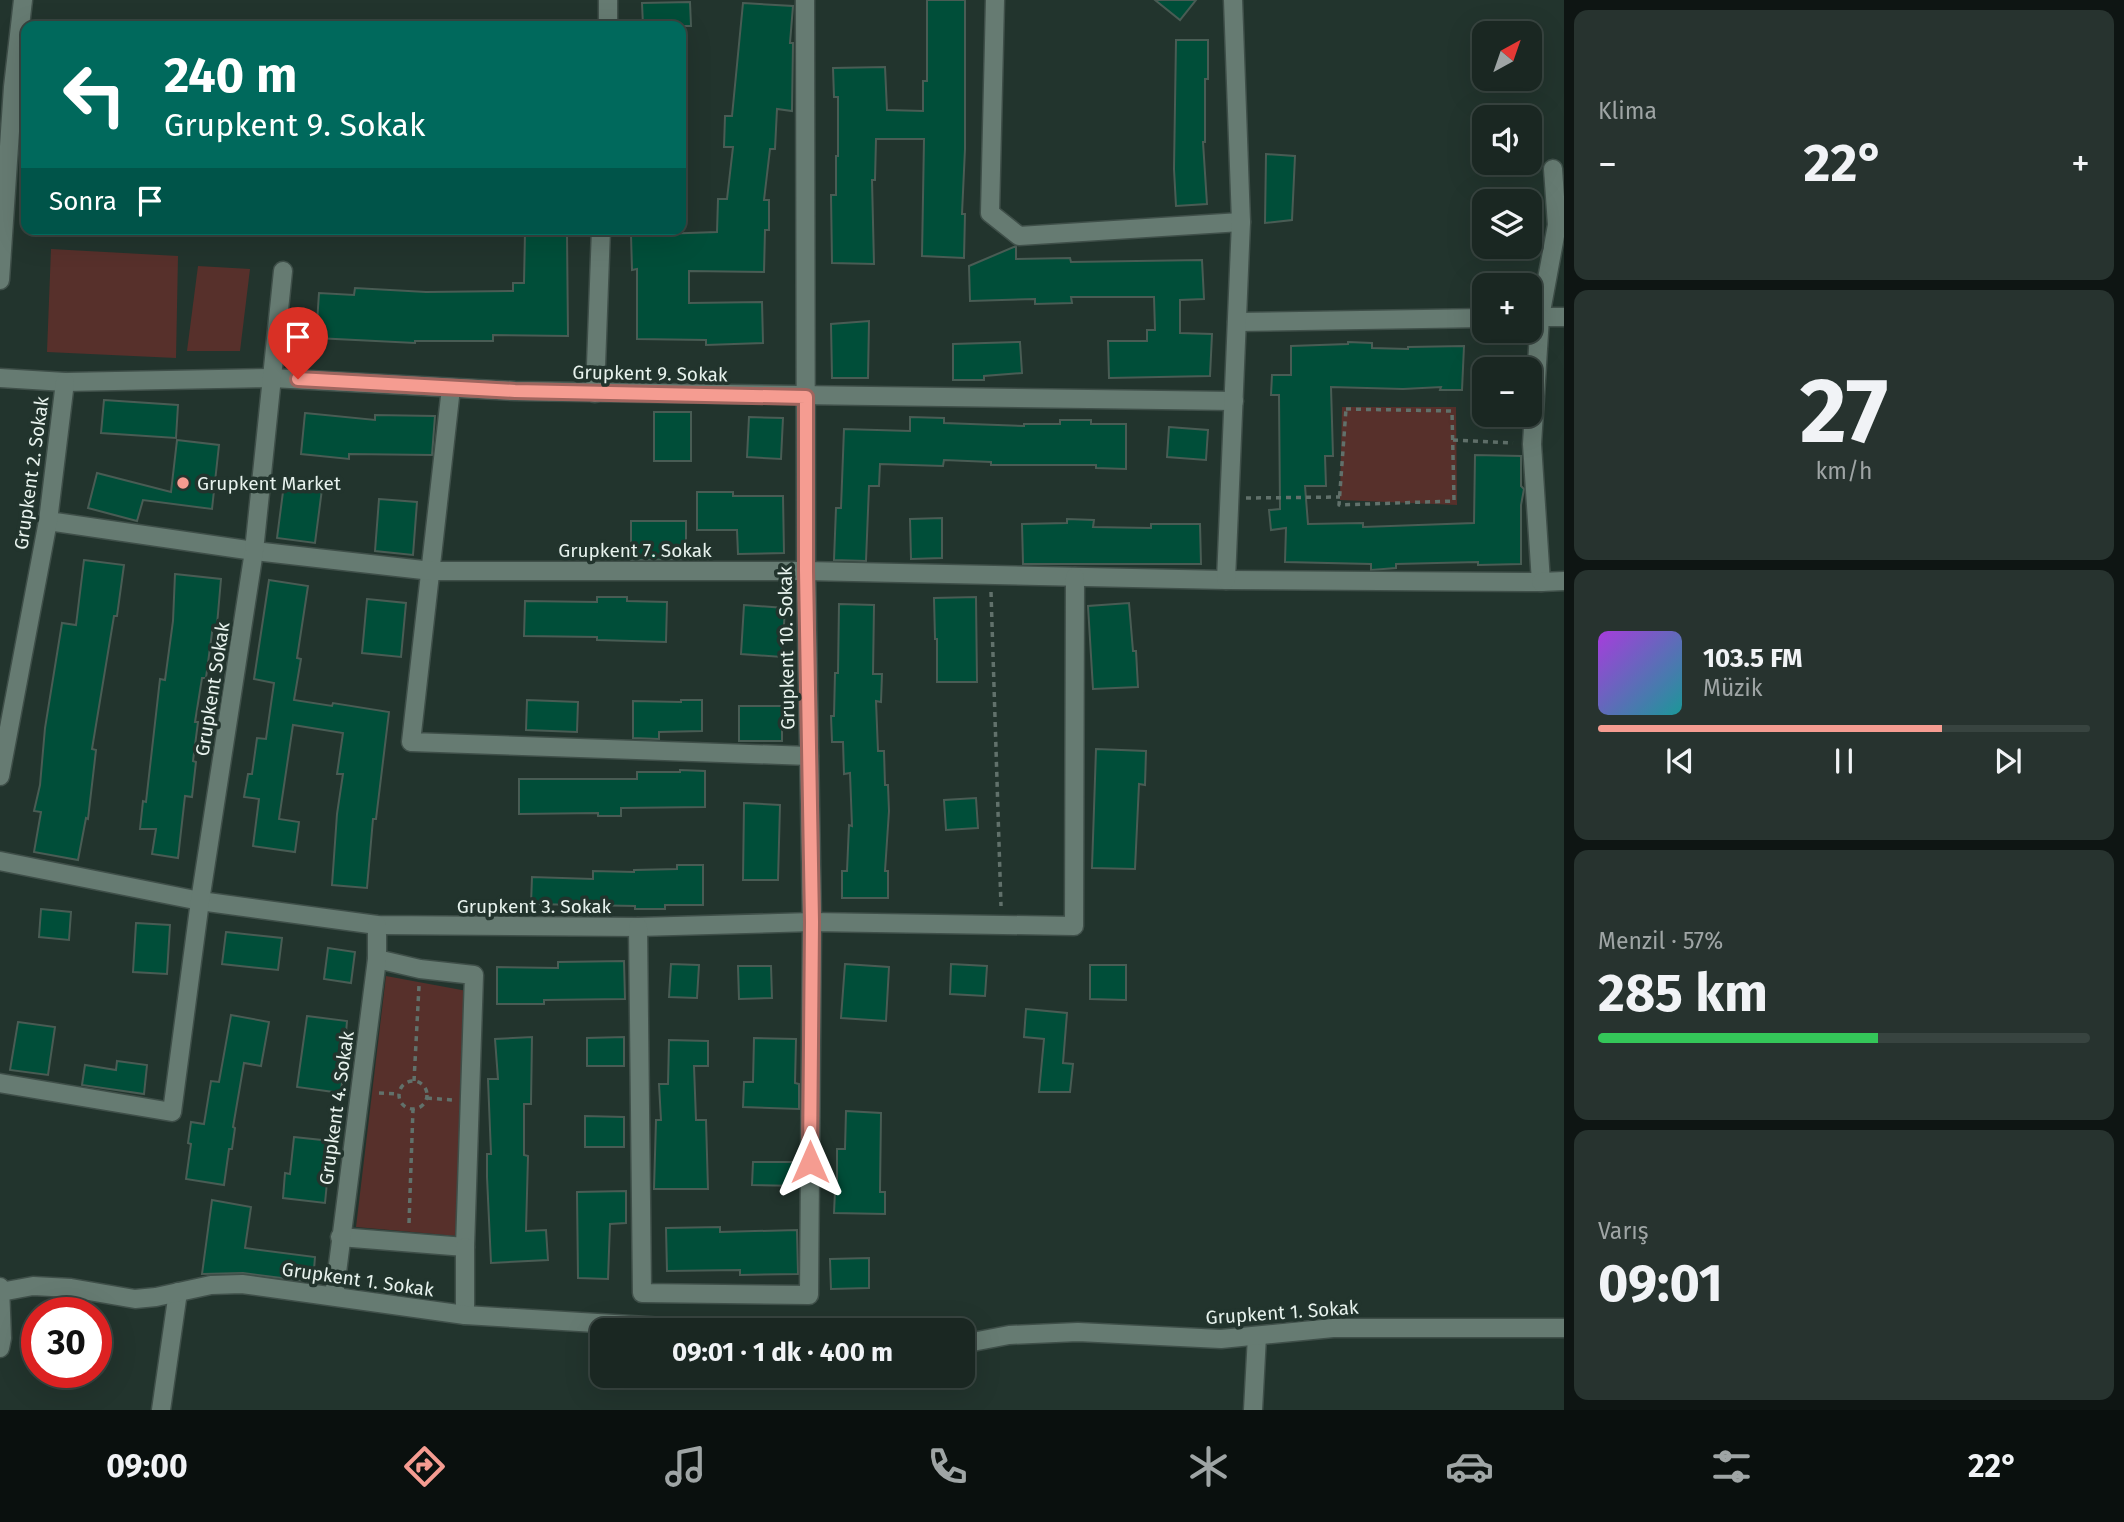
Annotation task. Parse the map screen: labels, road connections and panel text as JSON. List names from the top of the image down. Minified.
{"streets":{"street":["Grupkent 9. Sokak","Grupkent 2. Sokak","Grupkent 7. Sokak","Grupkent 10. Sokak","Grupkent Sokak","Grupkent 3. Sokak","Grupkent 4. Sokak","Grupkent 1. Sokak"]},"crossings":[["Grupkent 9. Sokak","Grupkent 2. Sokak"],["Grupkent 9. Sokak","Grupkent 10. Sokak"],["Grupkent 9. Sokak","Grupkent Sokak"],["Grupkent 2. Sokak","Grupkent 7. Sokak"],["Grupkent 7. Sokak","Grupkent 10. Sokak"],["Grupkent 7. Sokak","Grupkent Sokak"],["Grupkent 7. Sokak","Grupkent 3. Sokak"],["Grupkent 10. Sokak","Grupkent 3. Sokak"],["Grupkent Sokak","Grupkent 3. Sokak"],["Grupkent 3. Sokak","Grupkent 4. Sokak"],["Grupkent 4. Sokak","Grupkent 1. Sokak"]],"places":["Grupkent Market"],"north":"top right","page":{"tile":["Klima",["27","km/h"],["Menzil · 57%","285 km"],["Varış","09:01"]],"map_buttons":["+","−"],"turn":["240 m","Grupkent 9. Sokak"],"heat":["−","22°","+"],"then":"Sonra","song":["103.5 FM","Müzik"],"limit":"30","trip":"09:01 · 1 dk · 400 m","tabs":["09:00","22°"]}}
